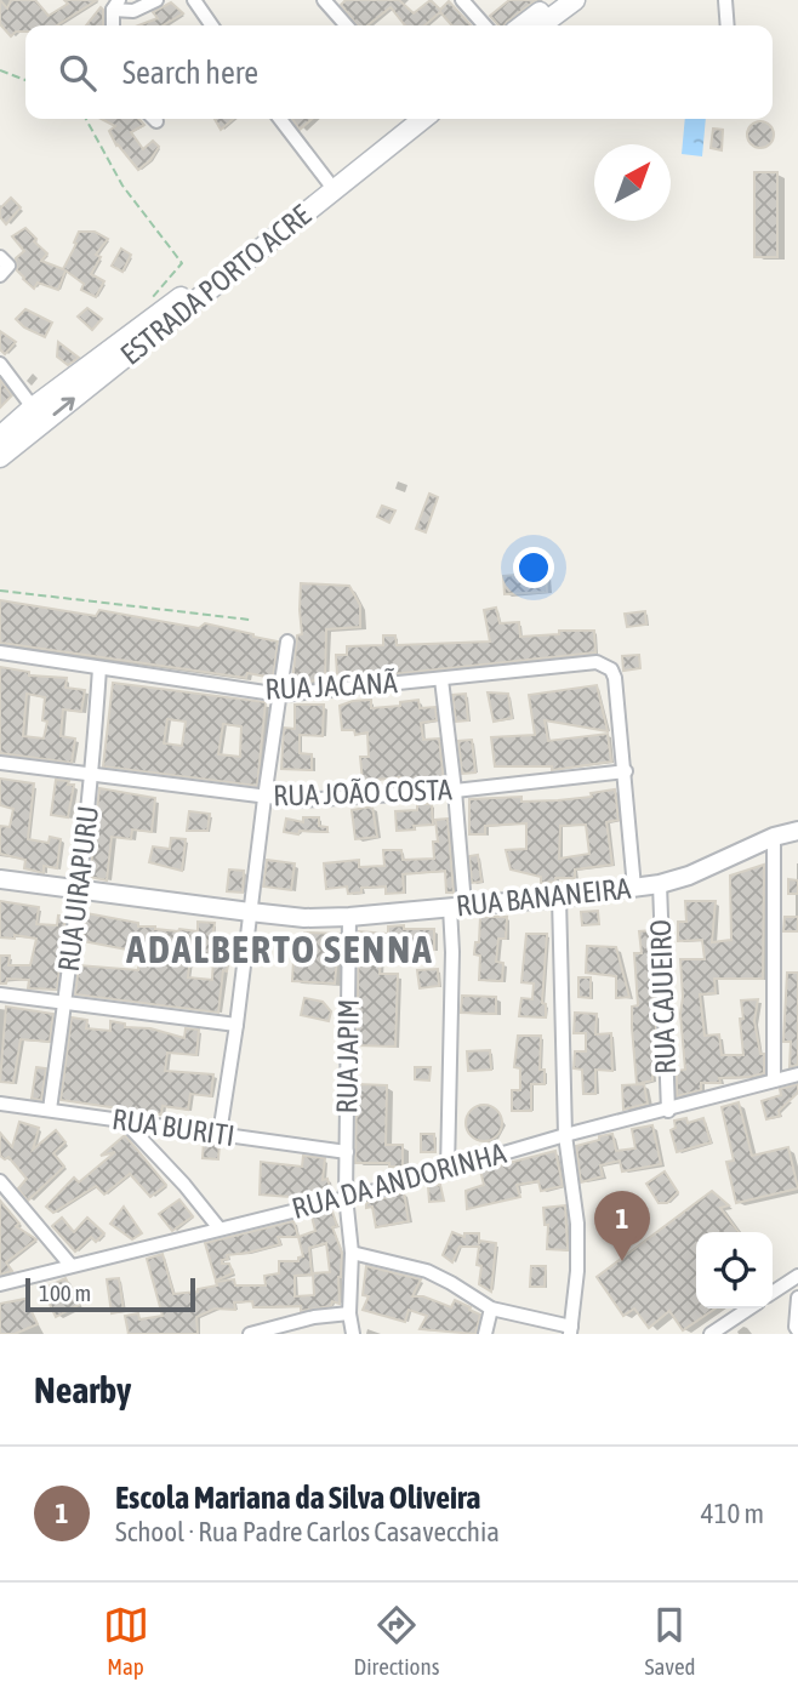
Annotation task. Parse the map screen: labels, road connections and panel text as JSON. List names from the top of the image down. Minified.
{"streets":{"main road":["ESTRADA PORTO ACRE"],"street":["RUA JACANÃ","RUA JOÃO COSTA","RUA UIRAPURU","RUA BANANEIRA","RUA CAJUEIRO","RUA JAPIM","RUA BURITI","RUA DA ANDORINHA"]},"crossings":[["RUA JACANÃ","RUA JOÃO COSTA"],["RUA JACANÃ","RUA UIRAPURU"],["RUA JOÃO COSTA","RUA UIRAPURU"],["RUA UIRAPURU","RUA BANANEIRA"],["RUA UIRAPURU","RUA BURITI"],["RUA BANANEIRA","RUA CAJUEIRO"],["RUA BANANEIRA","RUA JAPIM"],["RUA CAJUEIRO","RUA DA ANDORINHA"],["RUA JAPIM","RUA BURITI"],["RUA JAPIM","RUA DA ANDORINHA"]],"districts":["ADALBERTO SENNA"],"scale_bar":"100 m","north":"top right","page":{"search":"Search here","pins":"1","scale":"100 m","heading":"Nearby","list":[{"mark":"1","name":"Escola Mariana da Silva Oliveira","note":"School · Rua Padre Carlos Casavecchia","value":"410 m"}],"nav":["Map","Directions","Saved"]}}
